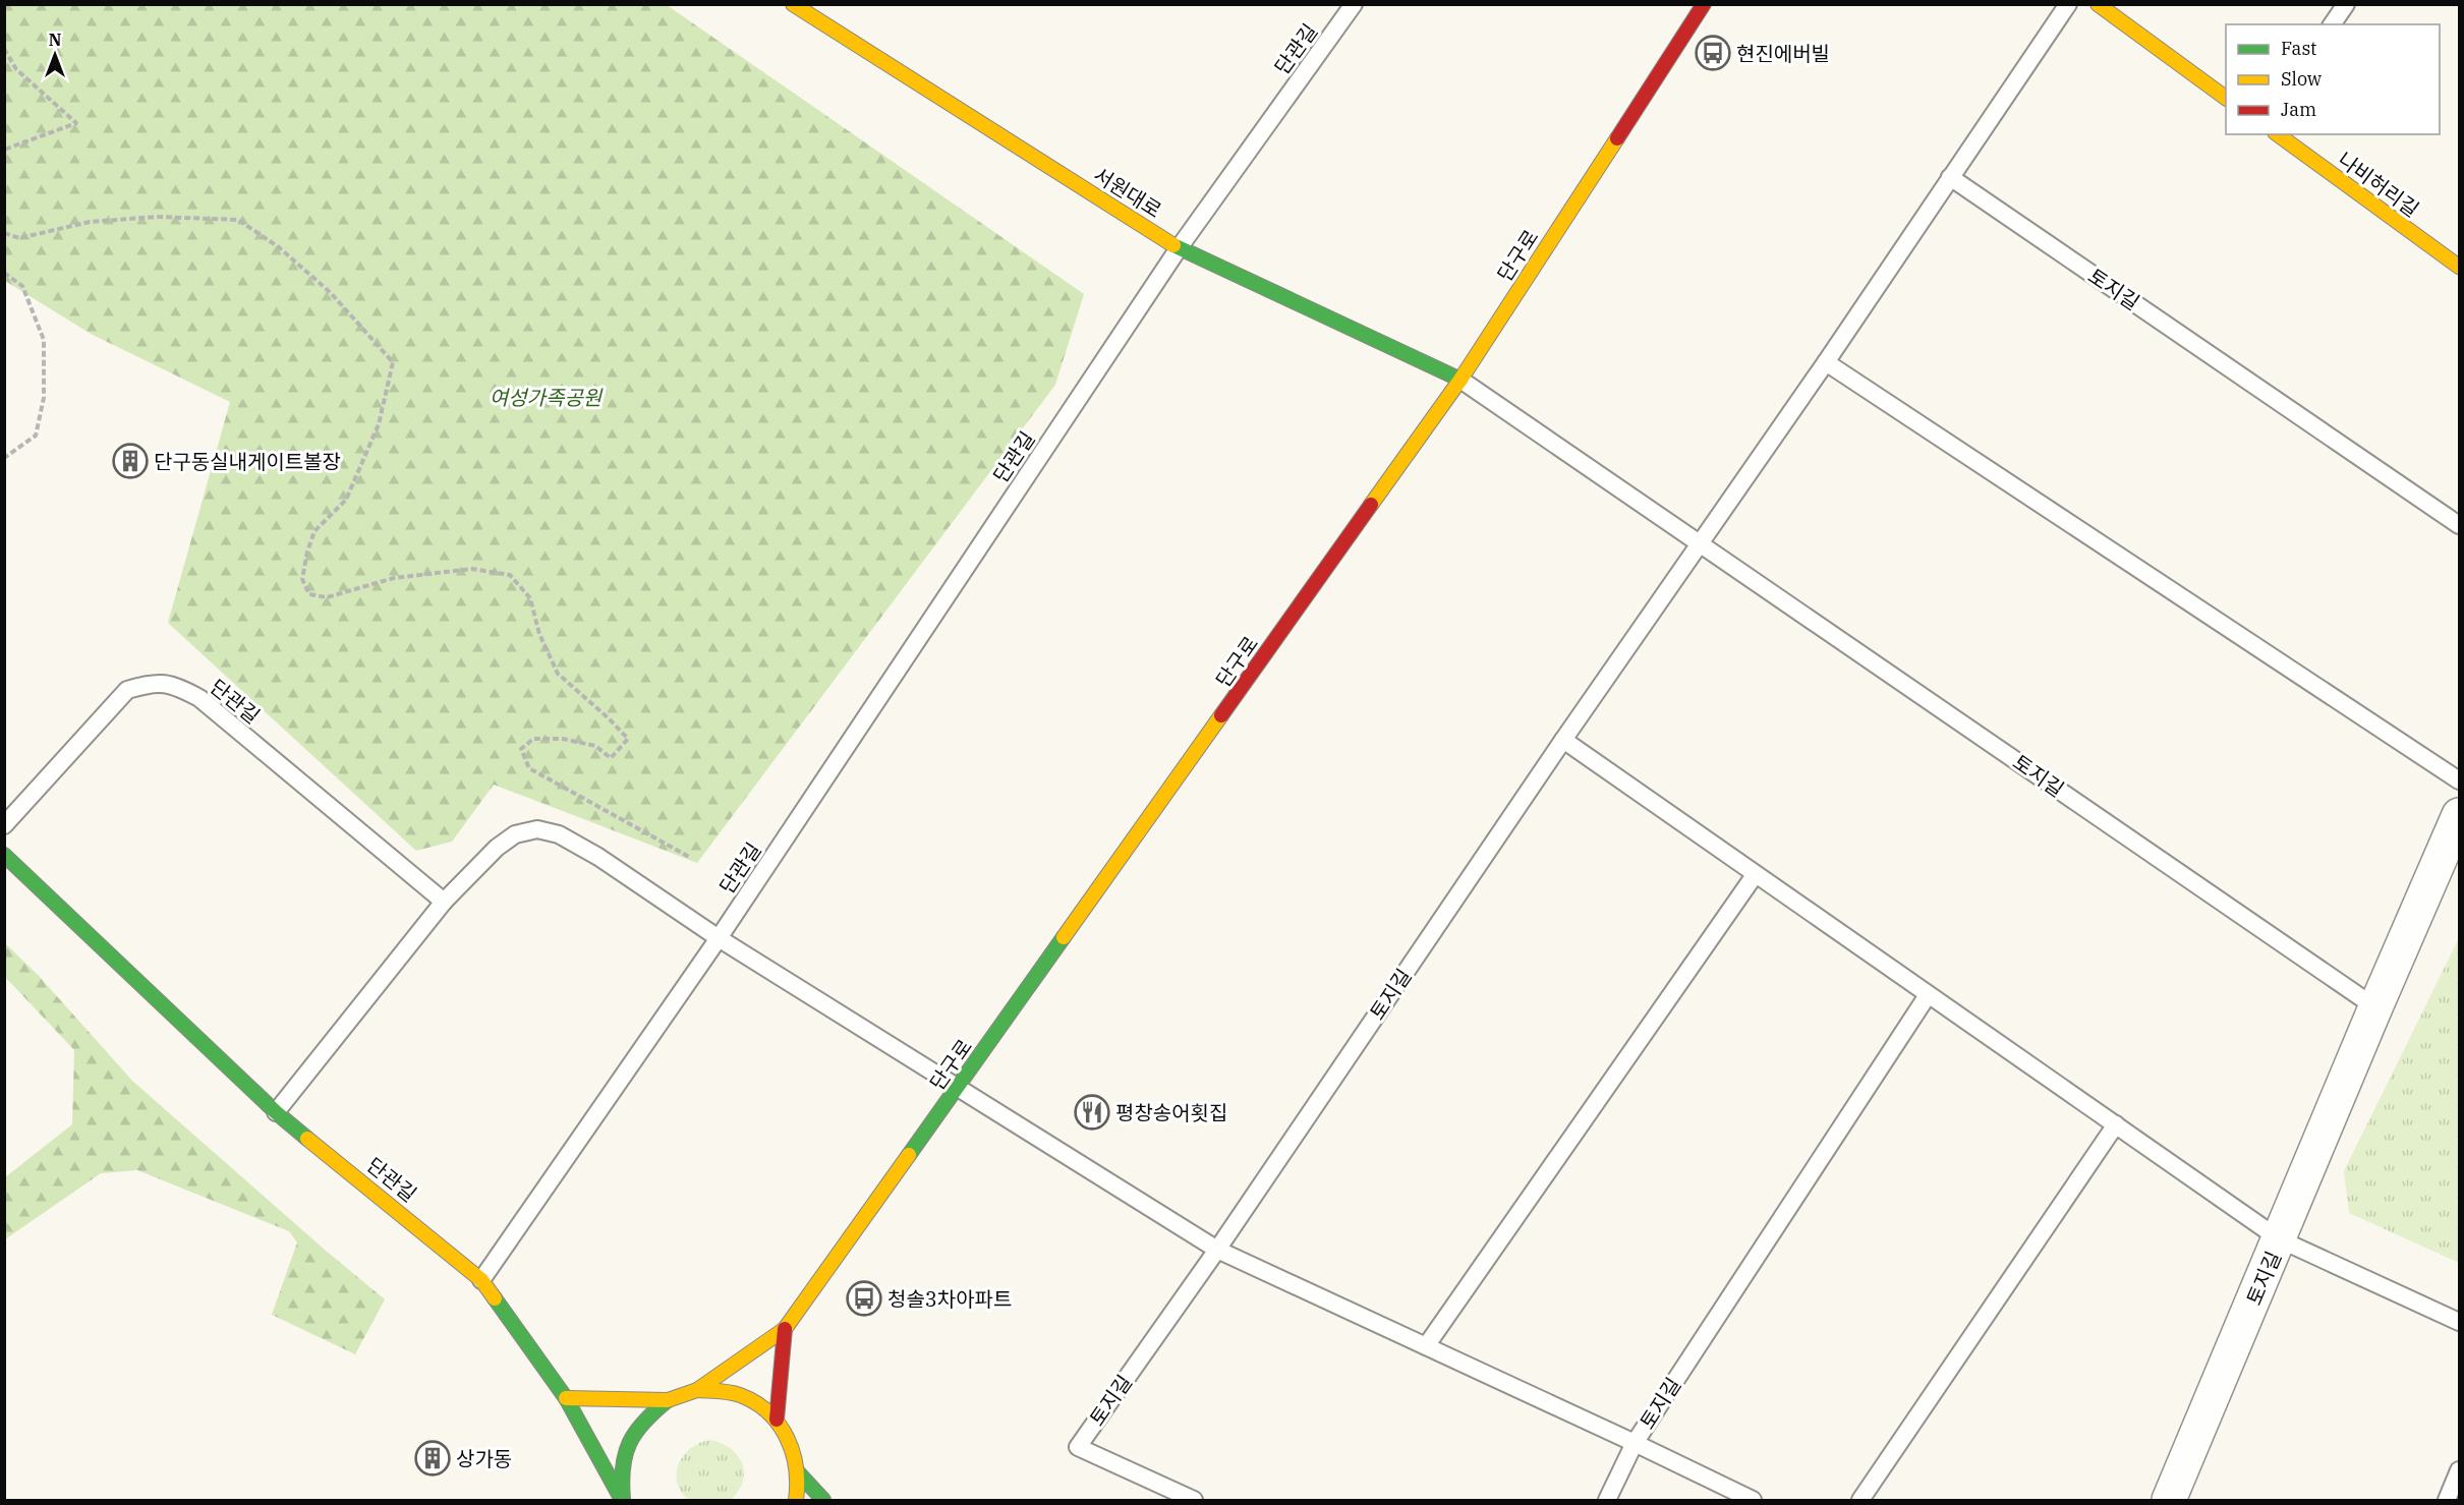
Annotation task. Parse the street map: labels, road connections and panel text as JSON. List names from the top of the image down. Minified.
{"streets":{"street":["단관길","나비허리길","서원대로","단구로","토지길"]},"crossings":[["단관길","서원대로"],["서원대로","단구로"]],"parks":["여성가족공원"],"places":{"bus stop":["현진에버빌","청솔3차아파트"],"building":["단구동실내게이트볼장","상가동"],"restaurant":["평창송어횟집"]},"legend":["Fast","Slow","Jam"],"north":"top"}
